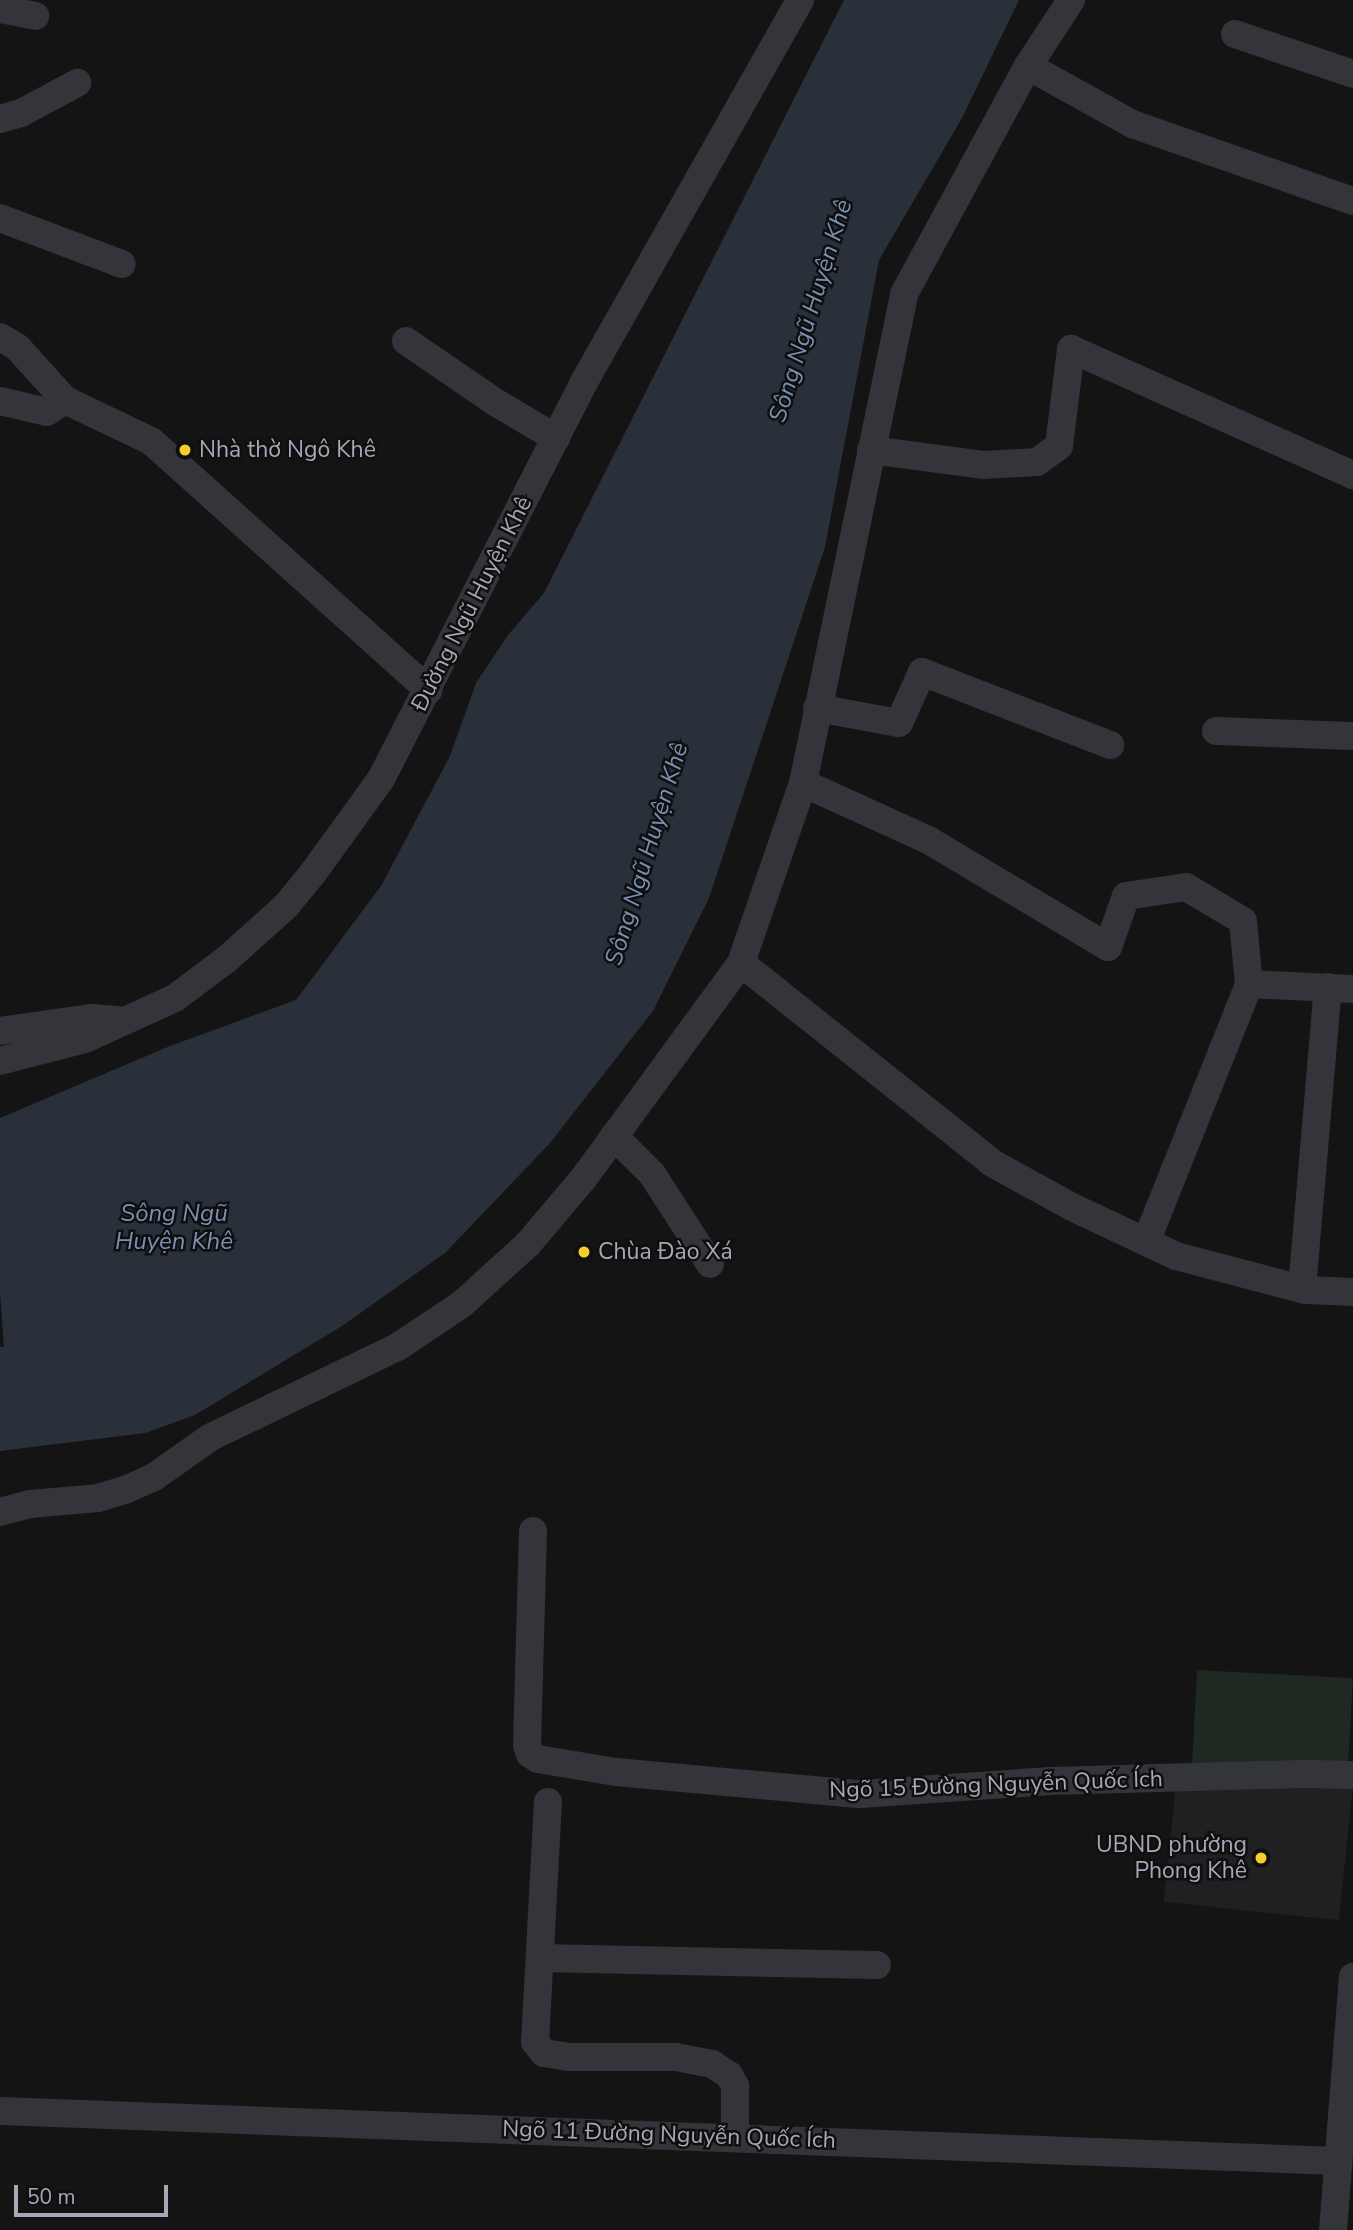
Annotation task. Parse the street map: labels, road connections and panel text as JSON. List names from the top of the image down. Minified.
{"streets":{"street":["Đường Ngũ Huyện Khê","Ngõ 15 Đường Nguyễn Quốc Ích","Ngõ 11 Đường Nguyễn Quốc Ích"]},"water":["Sông Ngũ Huyện Khê"],"places":["Nhà thờ Ngô Khê","Chùa Đào Xá","UBND phường Phong Khê"],"scale_bar":"50 m"}
